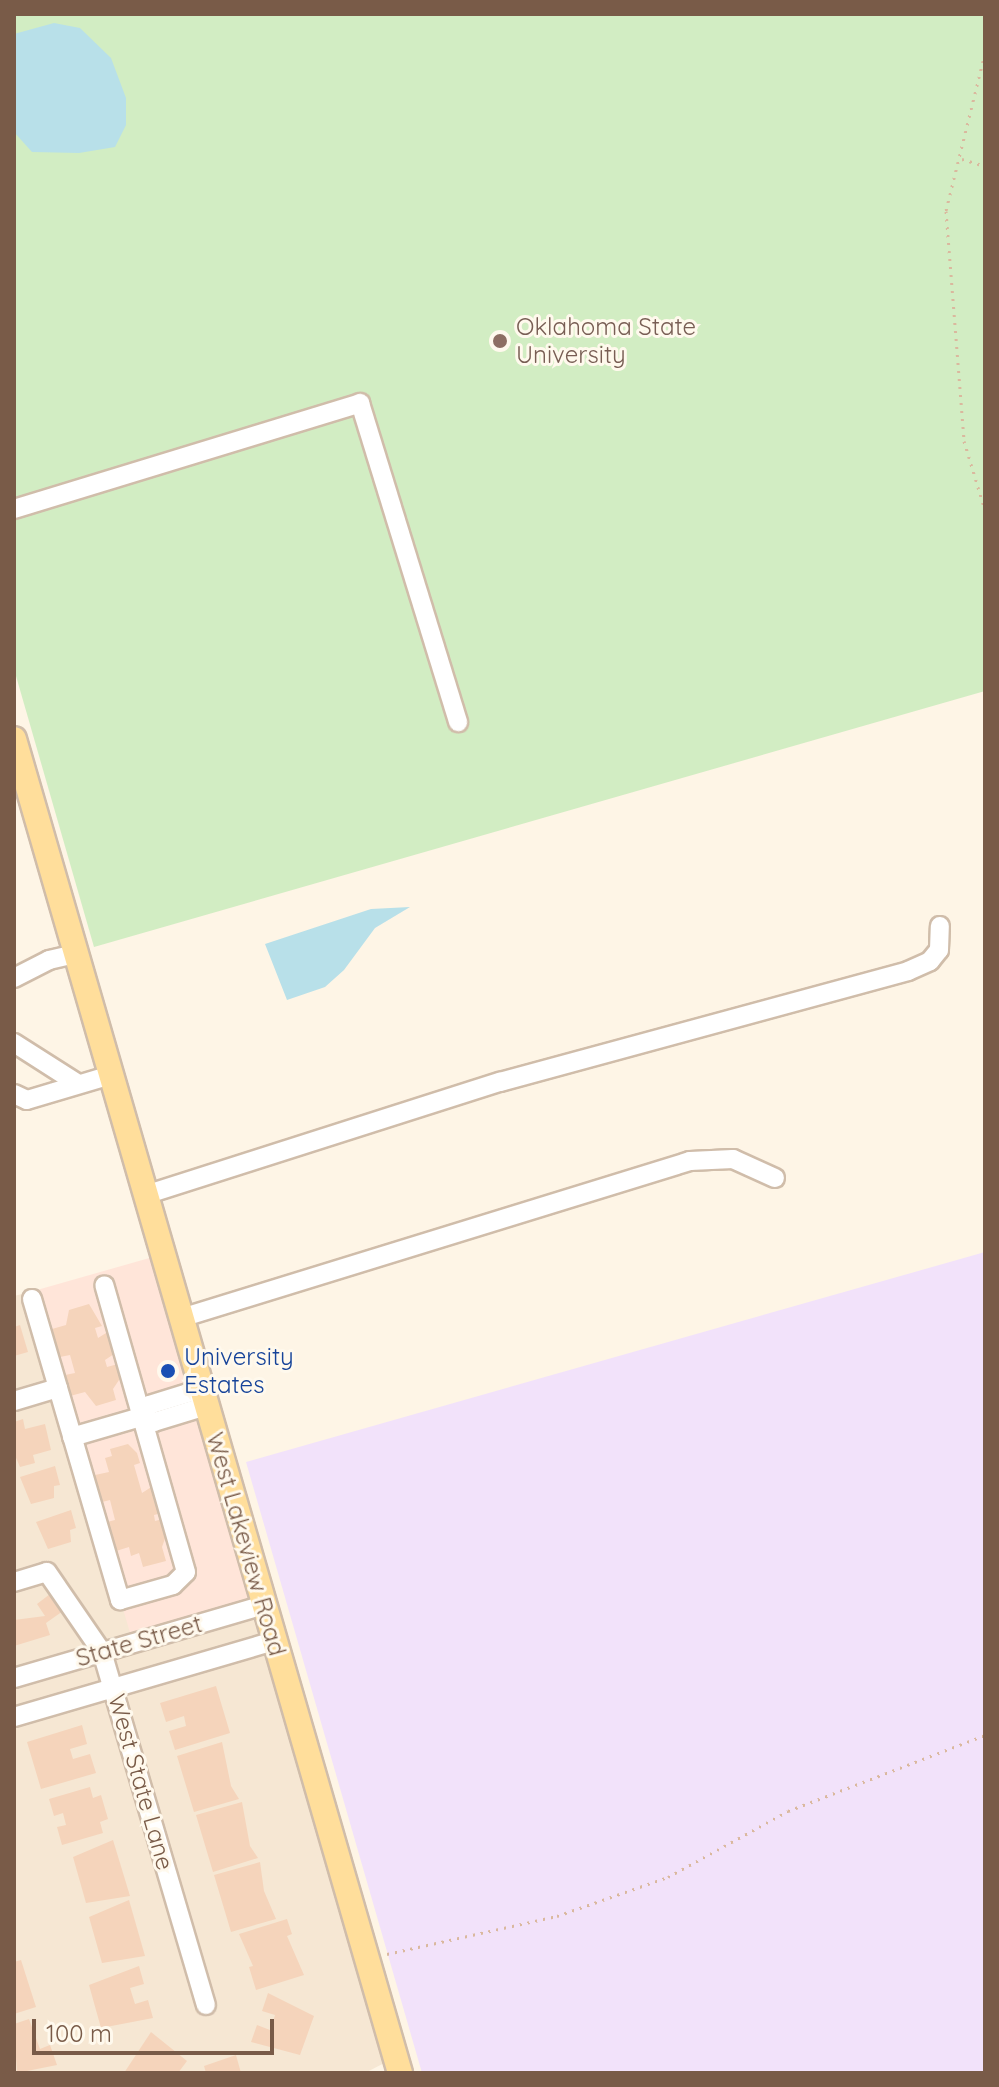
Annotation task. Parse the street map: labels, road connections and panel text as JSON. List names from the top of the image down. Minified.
{"streets":{"main road":["West Lakeview Road"],"street":["State Street","West State Lane"]},"crossings":[["West Lakeview Road","State Street"],["State Street","West State Lane"]],"places":["Oklahoma State University","University Estates"],"scale_bar":"100 m"}
